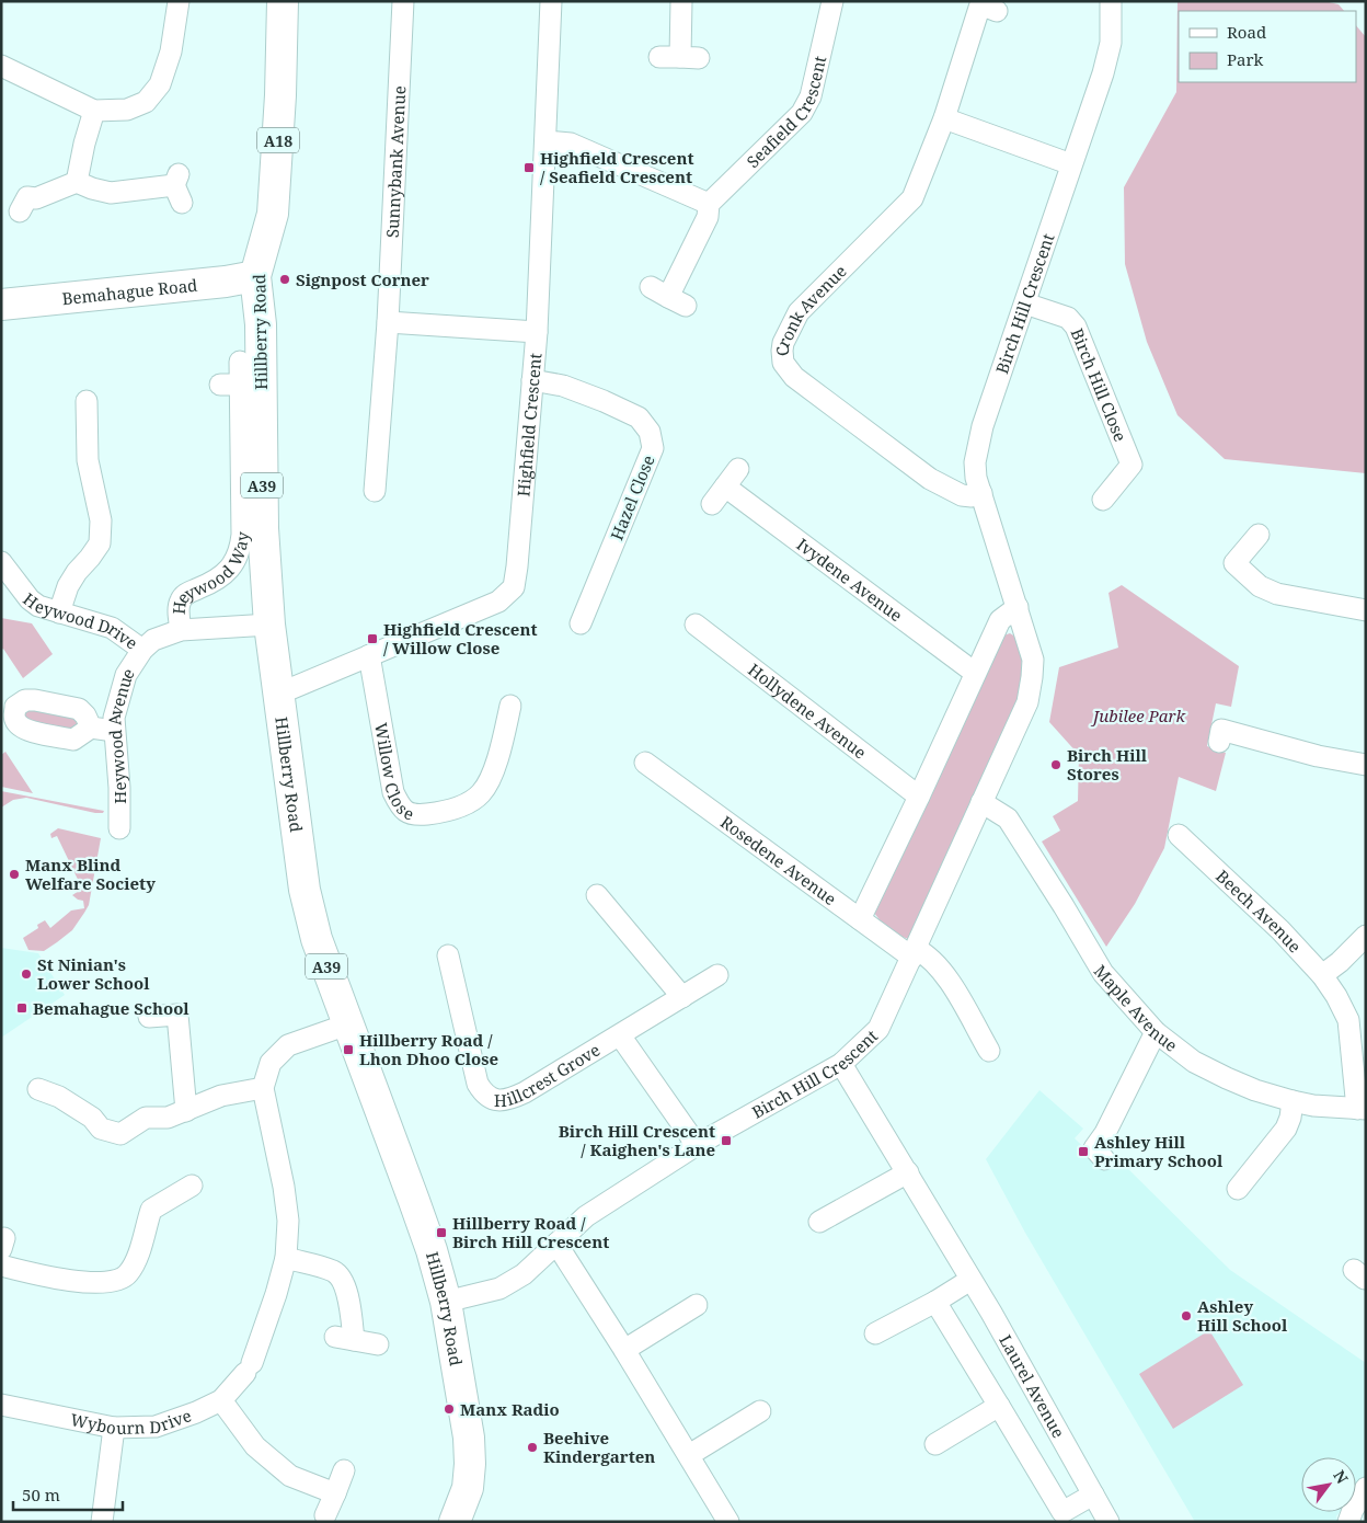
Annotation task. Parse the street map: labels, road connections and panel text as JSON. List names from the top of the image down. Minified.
{"streets":{"highway":["A18","Bemahague Road","Hillberry Road","A39"],"street":["Seafield Crescent","Sunnybank Avenue","Birch Hill Crescent","Cronk Avenue","Birch Hill Close","Highfield Crescent","Hazel Close","Heywood Way","Ivydene Avenue","Heywood Drive","Hollydene Avenue","Heywood Avenue","Willow Close","Rosedene Avenue","Beech Avenue","Maple Avenue","Hillcrest Grove","Laurel Avenue","Wybourn Drive"]},"crossings":[["Bemahague Road","Hillberry Road"],["Birch Hill Crescent","Cronk Avenue"],["Birch Hill Crescent","Hillberry Road"],["Birch Hill Crescent","Birch Hill Close"],["Birch Hill Crescent","Rosedene Avenue"],["Birch Hill Crescent","Maple Avenue"],["Birch Hill Crescent","Hillcrest Grove"],["Birch Hill Crescent","Laurel Avenue"],["Hillberry Road","Highfield Crescent"],["Highfield Crescent","Hazel Close"],["Highfield Crescent","Willow Close"],["Heywood Drive","Heywood Avenue"],["Beech Avenue","Maple Avenue"]],"parks":["Jubilee Park"],"places":{"transit":["Highfield Crescent / Seafield Crescent","Highfield Crescent / Willow Close","Bemahague School","Hillberry Road / Lhon Dhoo Close","Birch Hill Crescent / Kaighen's Lane","Ashley Hill Primary School","Hillberry Road / Birch Hill Crescent"],"other":["Signpost Corner","Birch Hill Stores","Manx Blind Welfare Society","St Ninian's Lower School","Ashley Hill School","Manx Radio","Beehive Kindergarten"]},"legend":["Road","Park"],"scale_bar":"50 m","north":"top right"}
